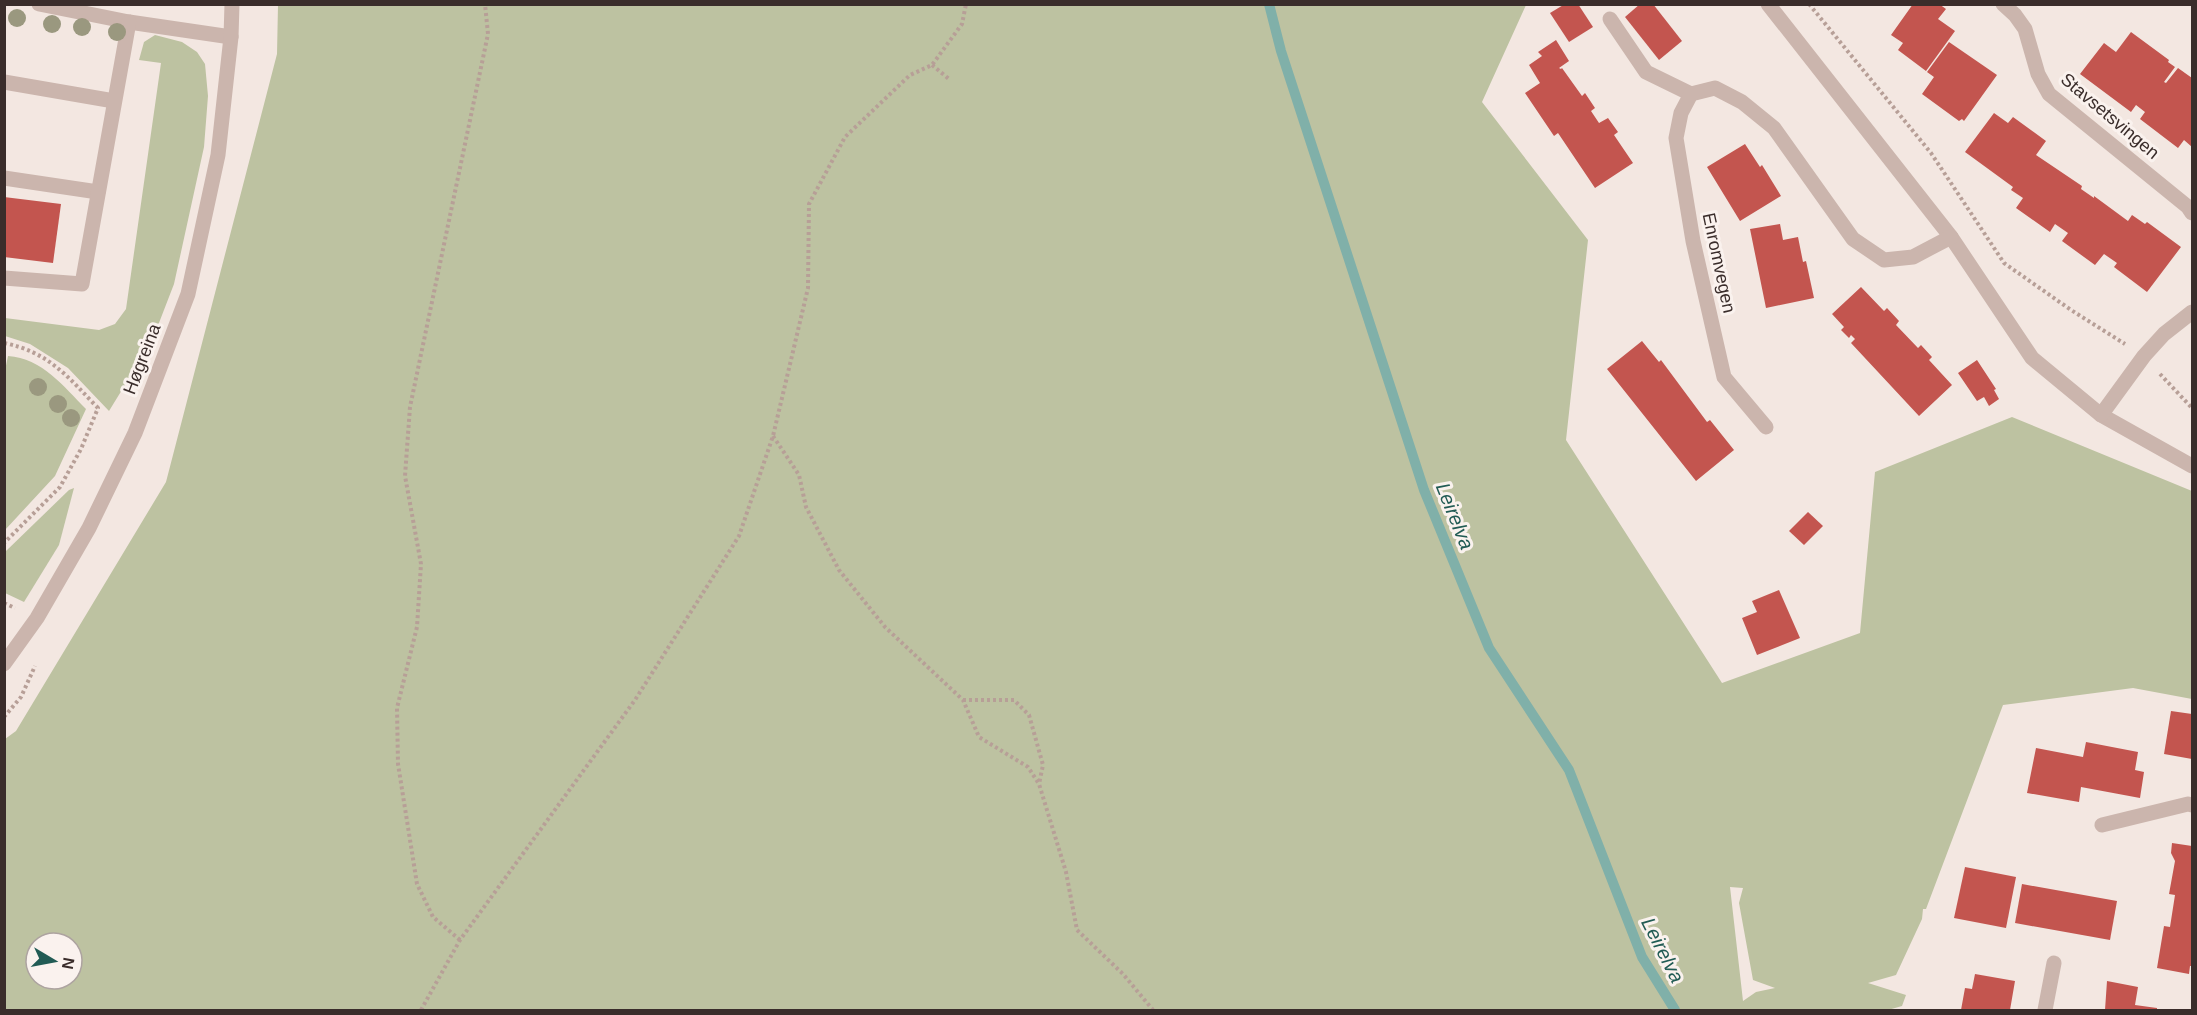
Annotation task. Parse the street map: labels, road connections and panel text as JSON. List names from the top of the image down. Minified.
{"streets":{"street":["Stavsetsvingen","Enromvegen","Høgreina"]},"water":["Leirelva"],"north":"right"}
